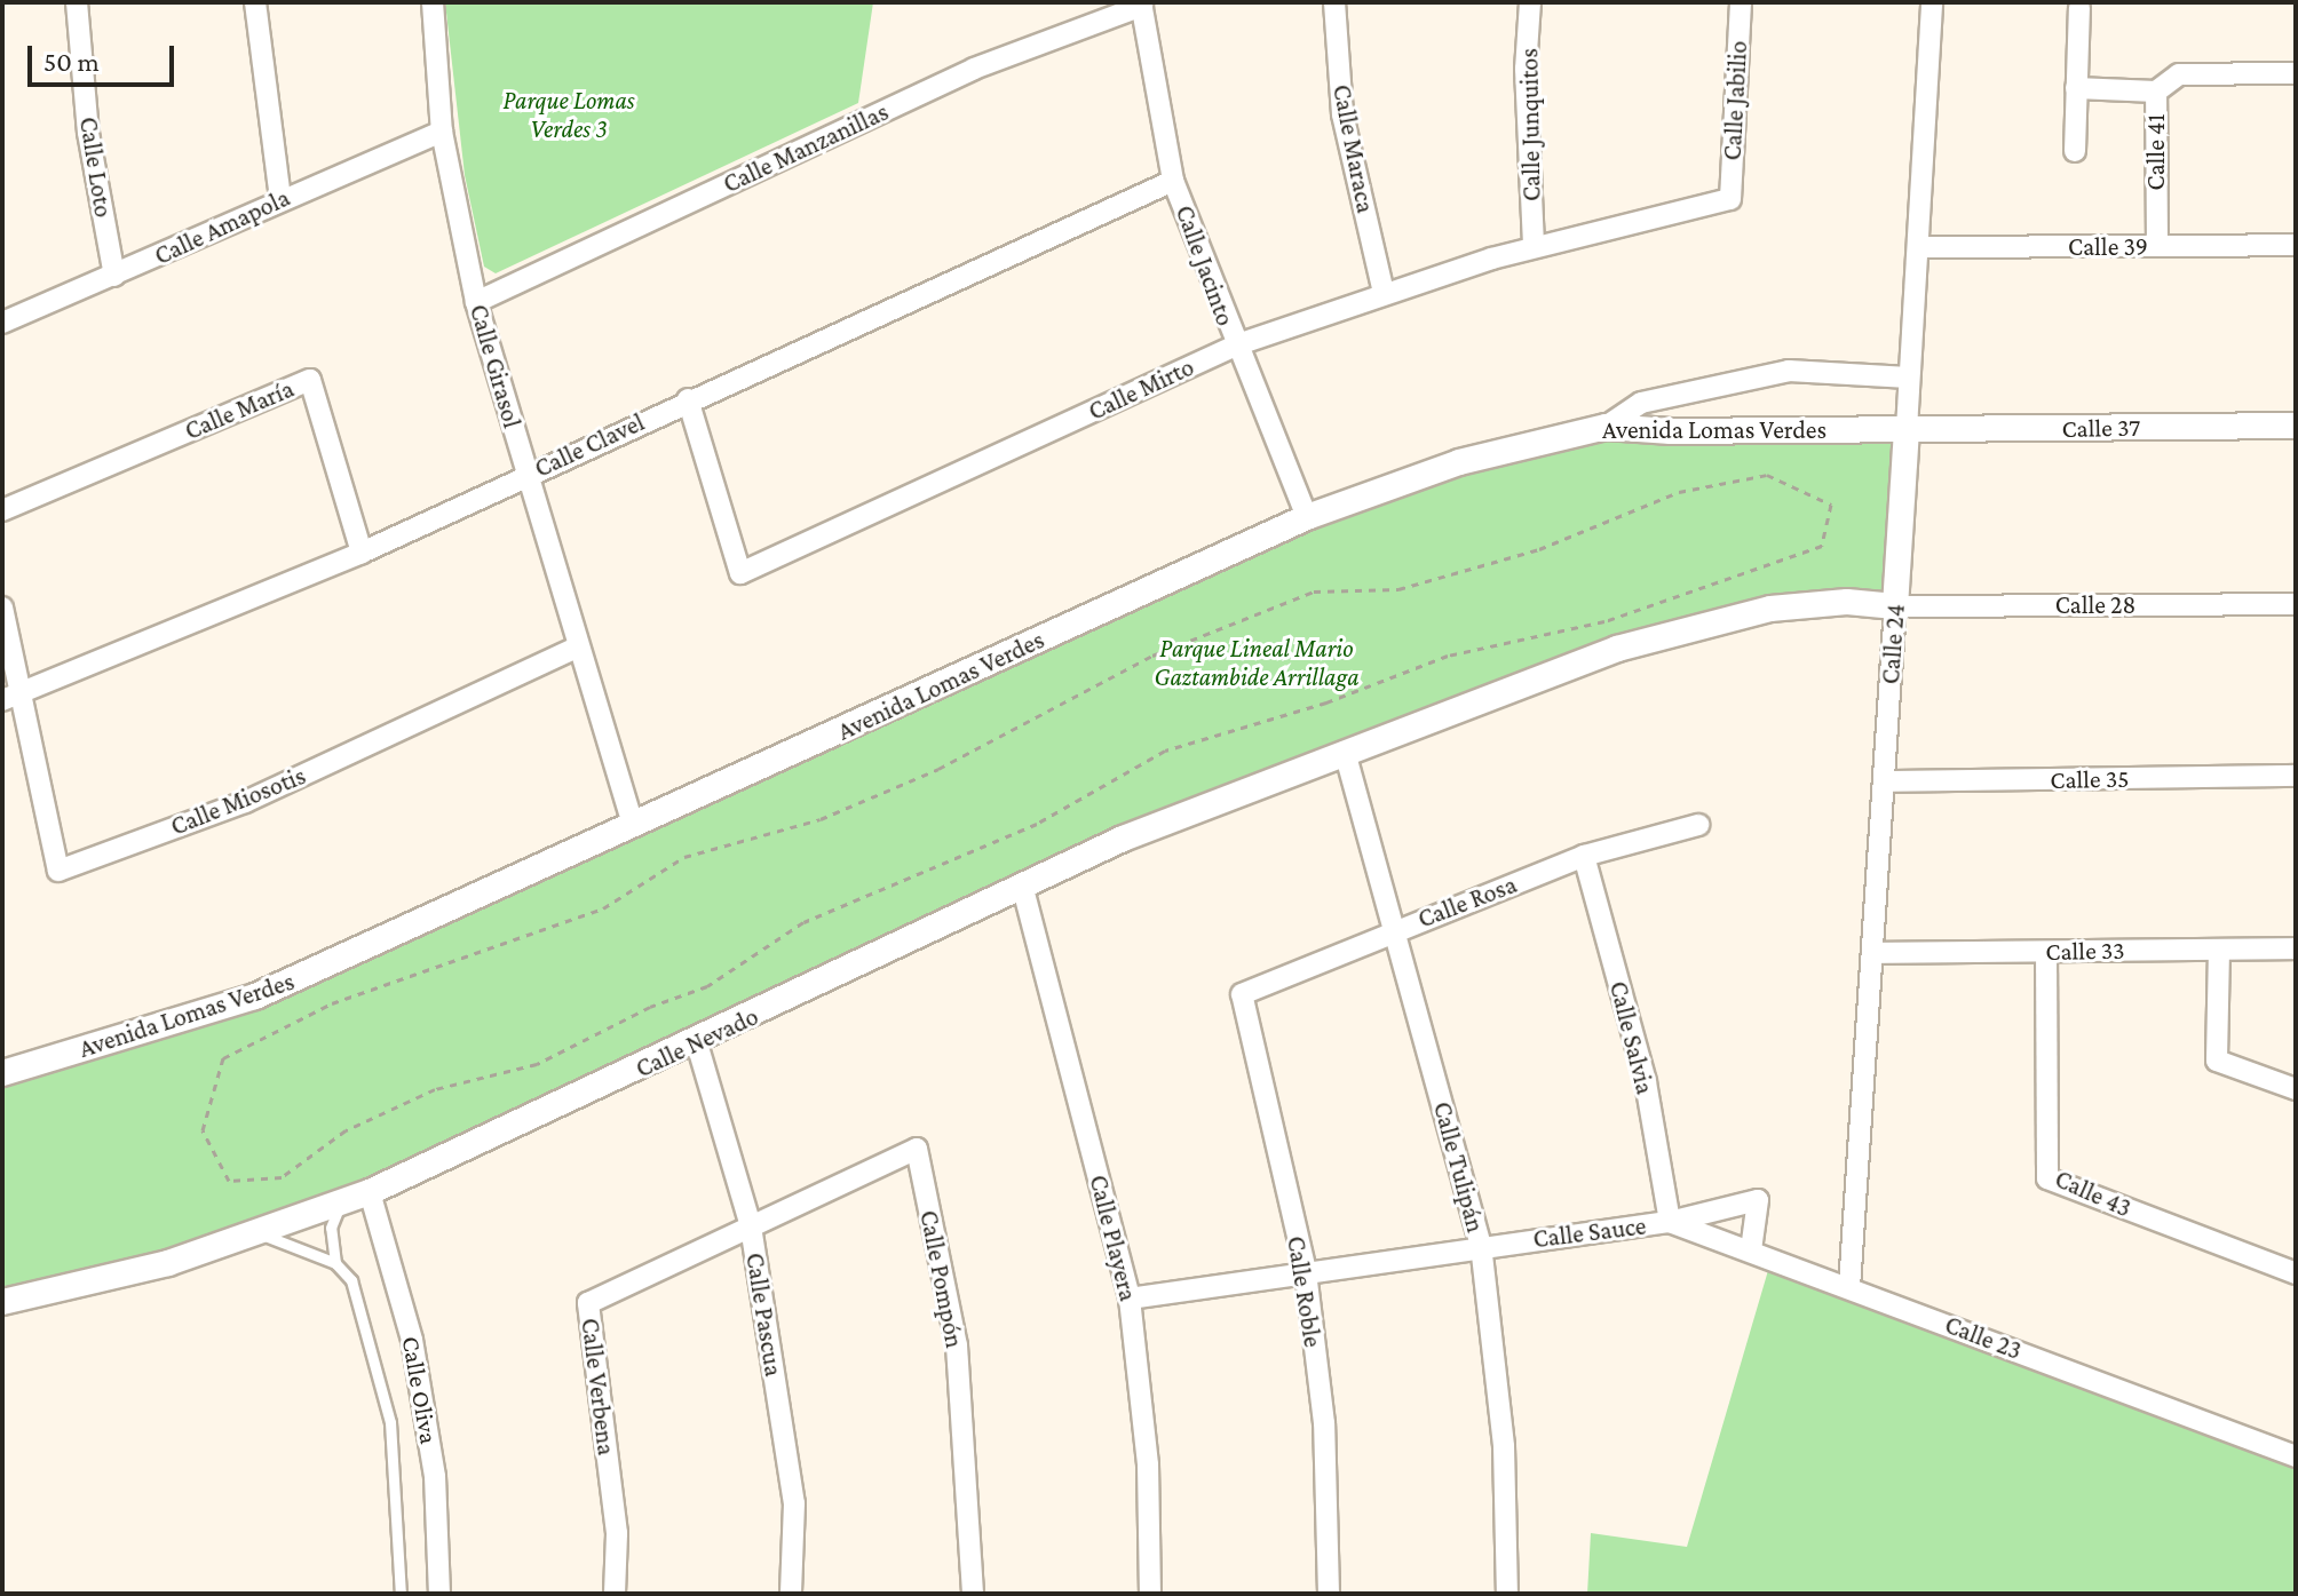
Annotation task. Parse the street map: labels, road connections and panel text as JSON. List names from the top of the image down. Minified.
{"streets":{"street":["Calle Jabilio","Calle Junquitos","Calle Manzanillas","Calle Maraca","Calle 41","Calle Loto","Calle Amapola","Calle 39","Calle Jacinto","Calle Girasol","Calle Mirto","Calle María","Calle 37","Avenida Lomas Verdes","Calle Clavel","Calle 28","Calle 24","Calle 35","Calle Miosotis","Calle Rosa","Calle 33","Calle Salvia","Calle Nevado","Calle Tulipán","Calle 43","Calle Sauce","Calle Playera","Calle Pompón","Calle Roble","Calle Pascua","Calle 23","Calle Verbena","Calle Oliva"]},"crossings":[["Calle Jabilio","Calle Mirto"],["Calle Junquitos","Calle Mirto"],["Calle Manzanillas","Calle Jacinto"],["Calle Manzanillas","Calle Girasol"],["Calle Maraca","Calle Mirto"],["Calle 41","Calle 39"],["Calle Loto","Calle Amapola"],["Calle Amapola","Calle Girasol"],["Calle 39","Calle 24"],["Calle Jacinto","Calle Mirto"],["Calle Jacinto","Avenida Lomas Verdes"],["Calle Jacinto","Calle Clavel"],["Calle Girasol","Avenida Lomas Verdes"],["Calle Girasol","Calle Clavel"],["Calle Girasol","Calle Miosotis"],["Calle Mirto","Calle Clavel"],["Calle María","Calle Clavel"],["Calle 37","Avenida Lomas Verdes"],["Calle 37","Calle 24"],["Avenida Lomas Verdes","Calle 24"],["Calle Clavel","Calle Miosotis"],["Calle 28","Calle 24"],["Calle 28","Calle Nevado"],["Calle 24","Calle 35"],["Calle 24","Calle 33"],["Calle 24","Calle Nevado"],["Calle 24","Calle 23"],["Calle Rosa","Calle Salvia"],["Calle Rosa","Calle Tulipán"],["Calle Rosa","Calle Roble"],["Calle 33","Calle 43"],["Calle Salvia","Calle Sauce"],["Calle Salvia","Calle 23"],["Calle Nevado","Calle Tulipán"],["Calle Nevado","Calle Playera"],["Calle Nevado","Calle Pascua"],["Calle Nevado","Calle Oliva"],["Calle Tulipán","Calle Sauce"],["Calle Sauce","Calle Playera"],["Calle Sauce","Calle Roble"],["Calle Sauce","Calle 23"],["Calle Pompón","Calle Pascua"],["Calle Pompón","Calle Verbena"],["Calle Pascua","Calle Verbena"]],"parks":["Parque Lomas Verdes 3","Parque Lineal Mario Gaztambide Arrillaga"],"scale_bar":"50 m"}
